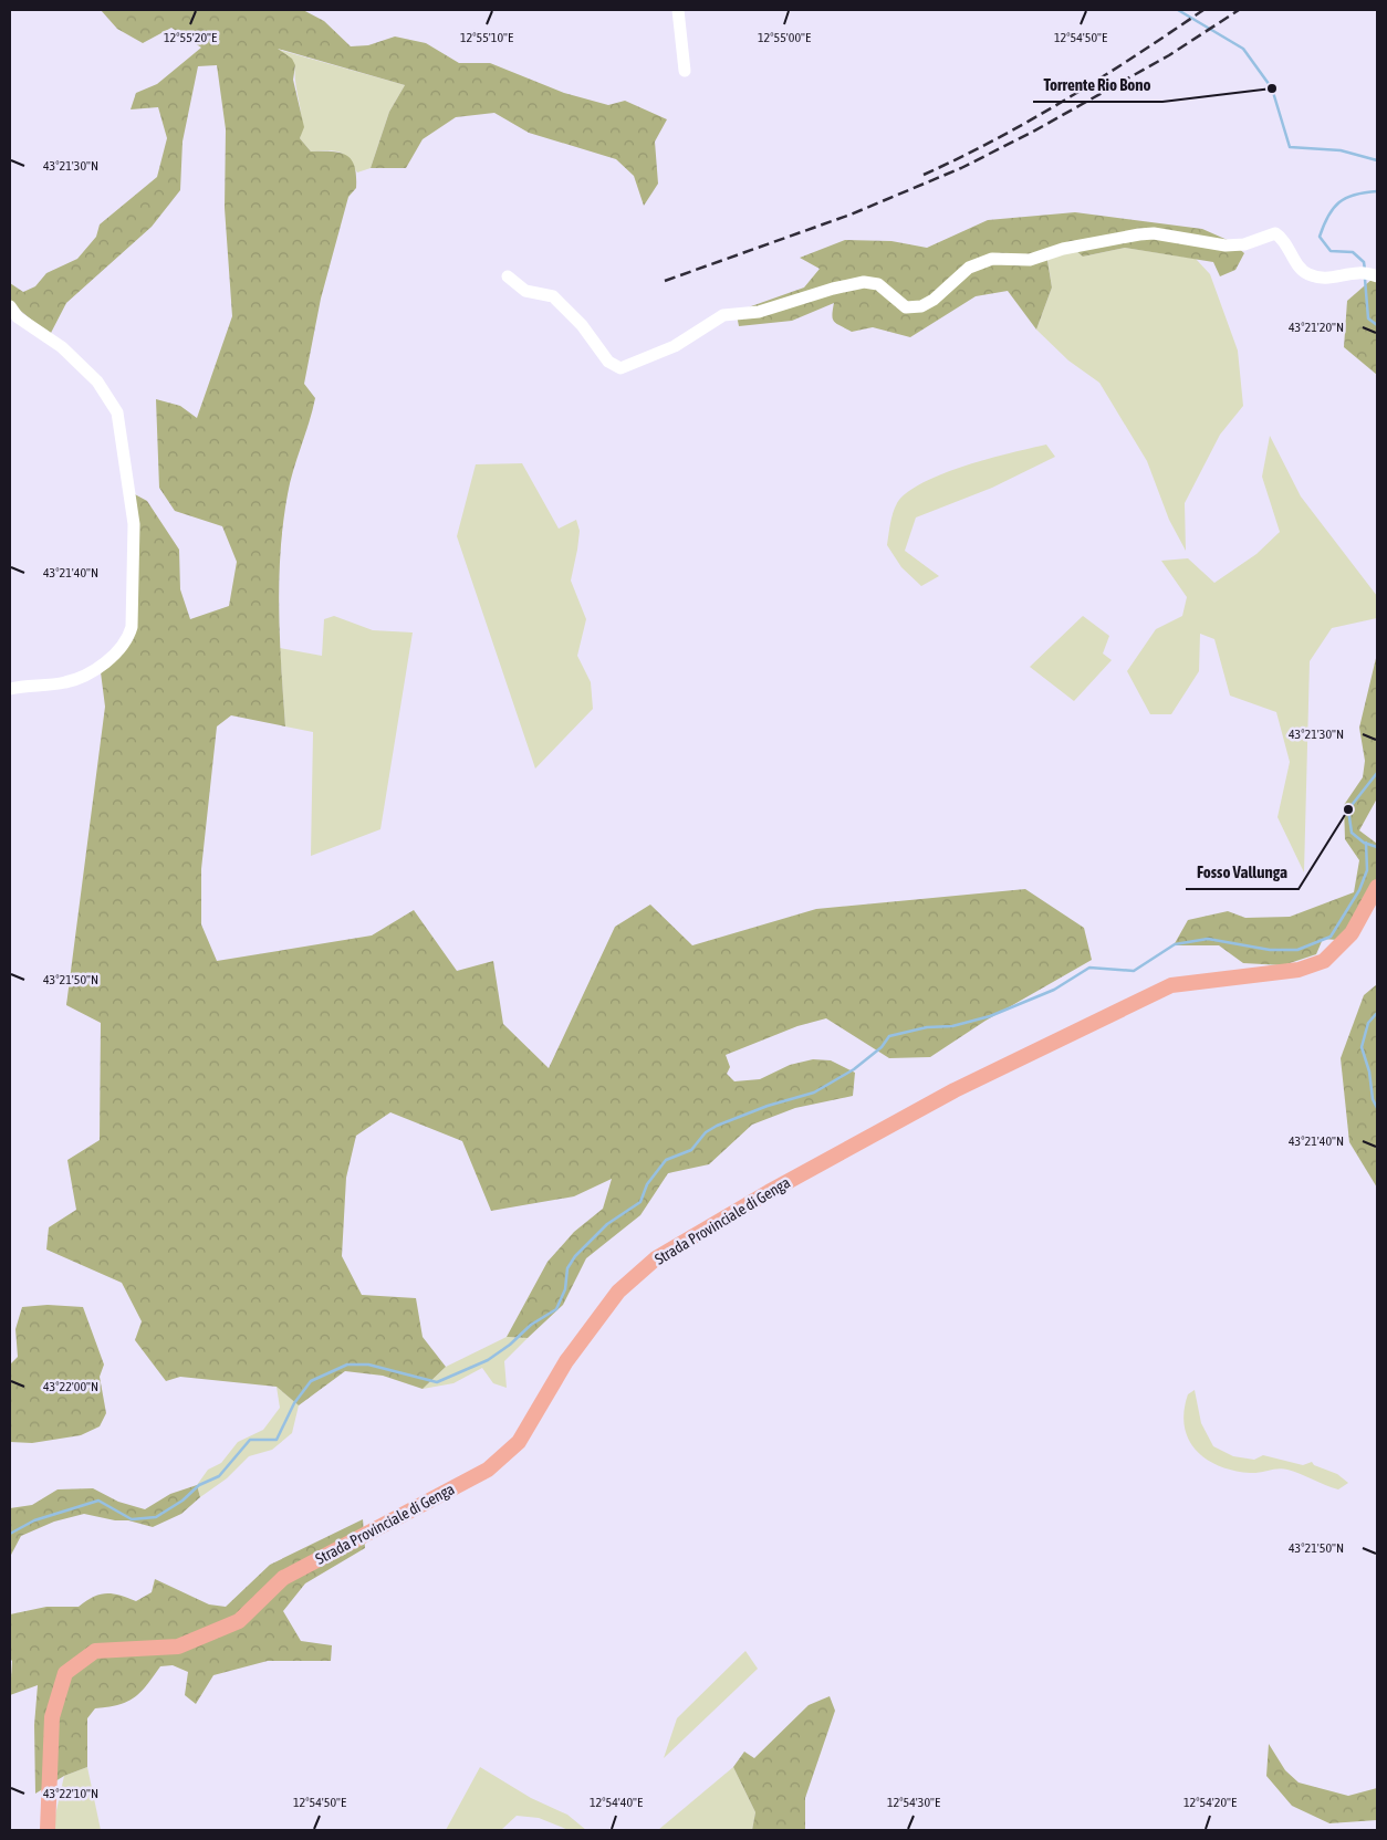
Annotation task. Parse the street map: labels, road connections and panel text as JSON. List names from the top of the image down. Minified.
{"streets":{"main road":["Strada Provinciale di Genga"]},"places":["Torrente Rio Bono","Fosso Vallunga"],"coordinates":["12°55'20\"E","12°55'10\"E","12°55'00\"E","12°54'50\"E","43°21'30\"N","43°21'20\"N","43°21'40\"N","43°21'50\"N","43°22'00\"N","43°22'10\"N","12°54'40\"E","12°54'30\"E","12°54'20\"E"]}
